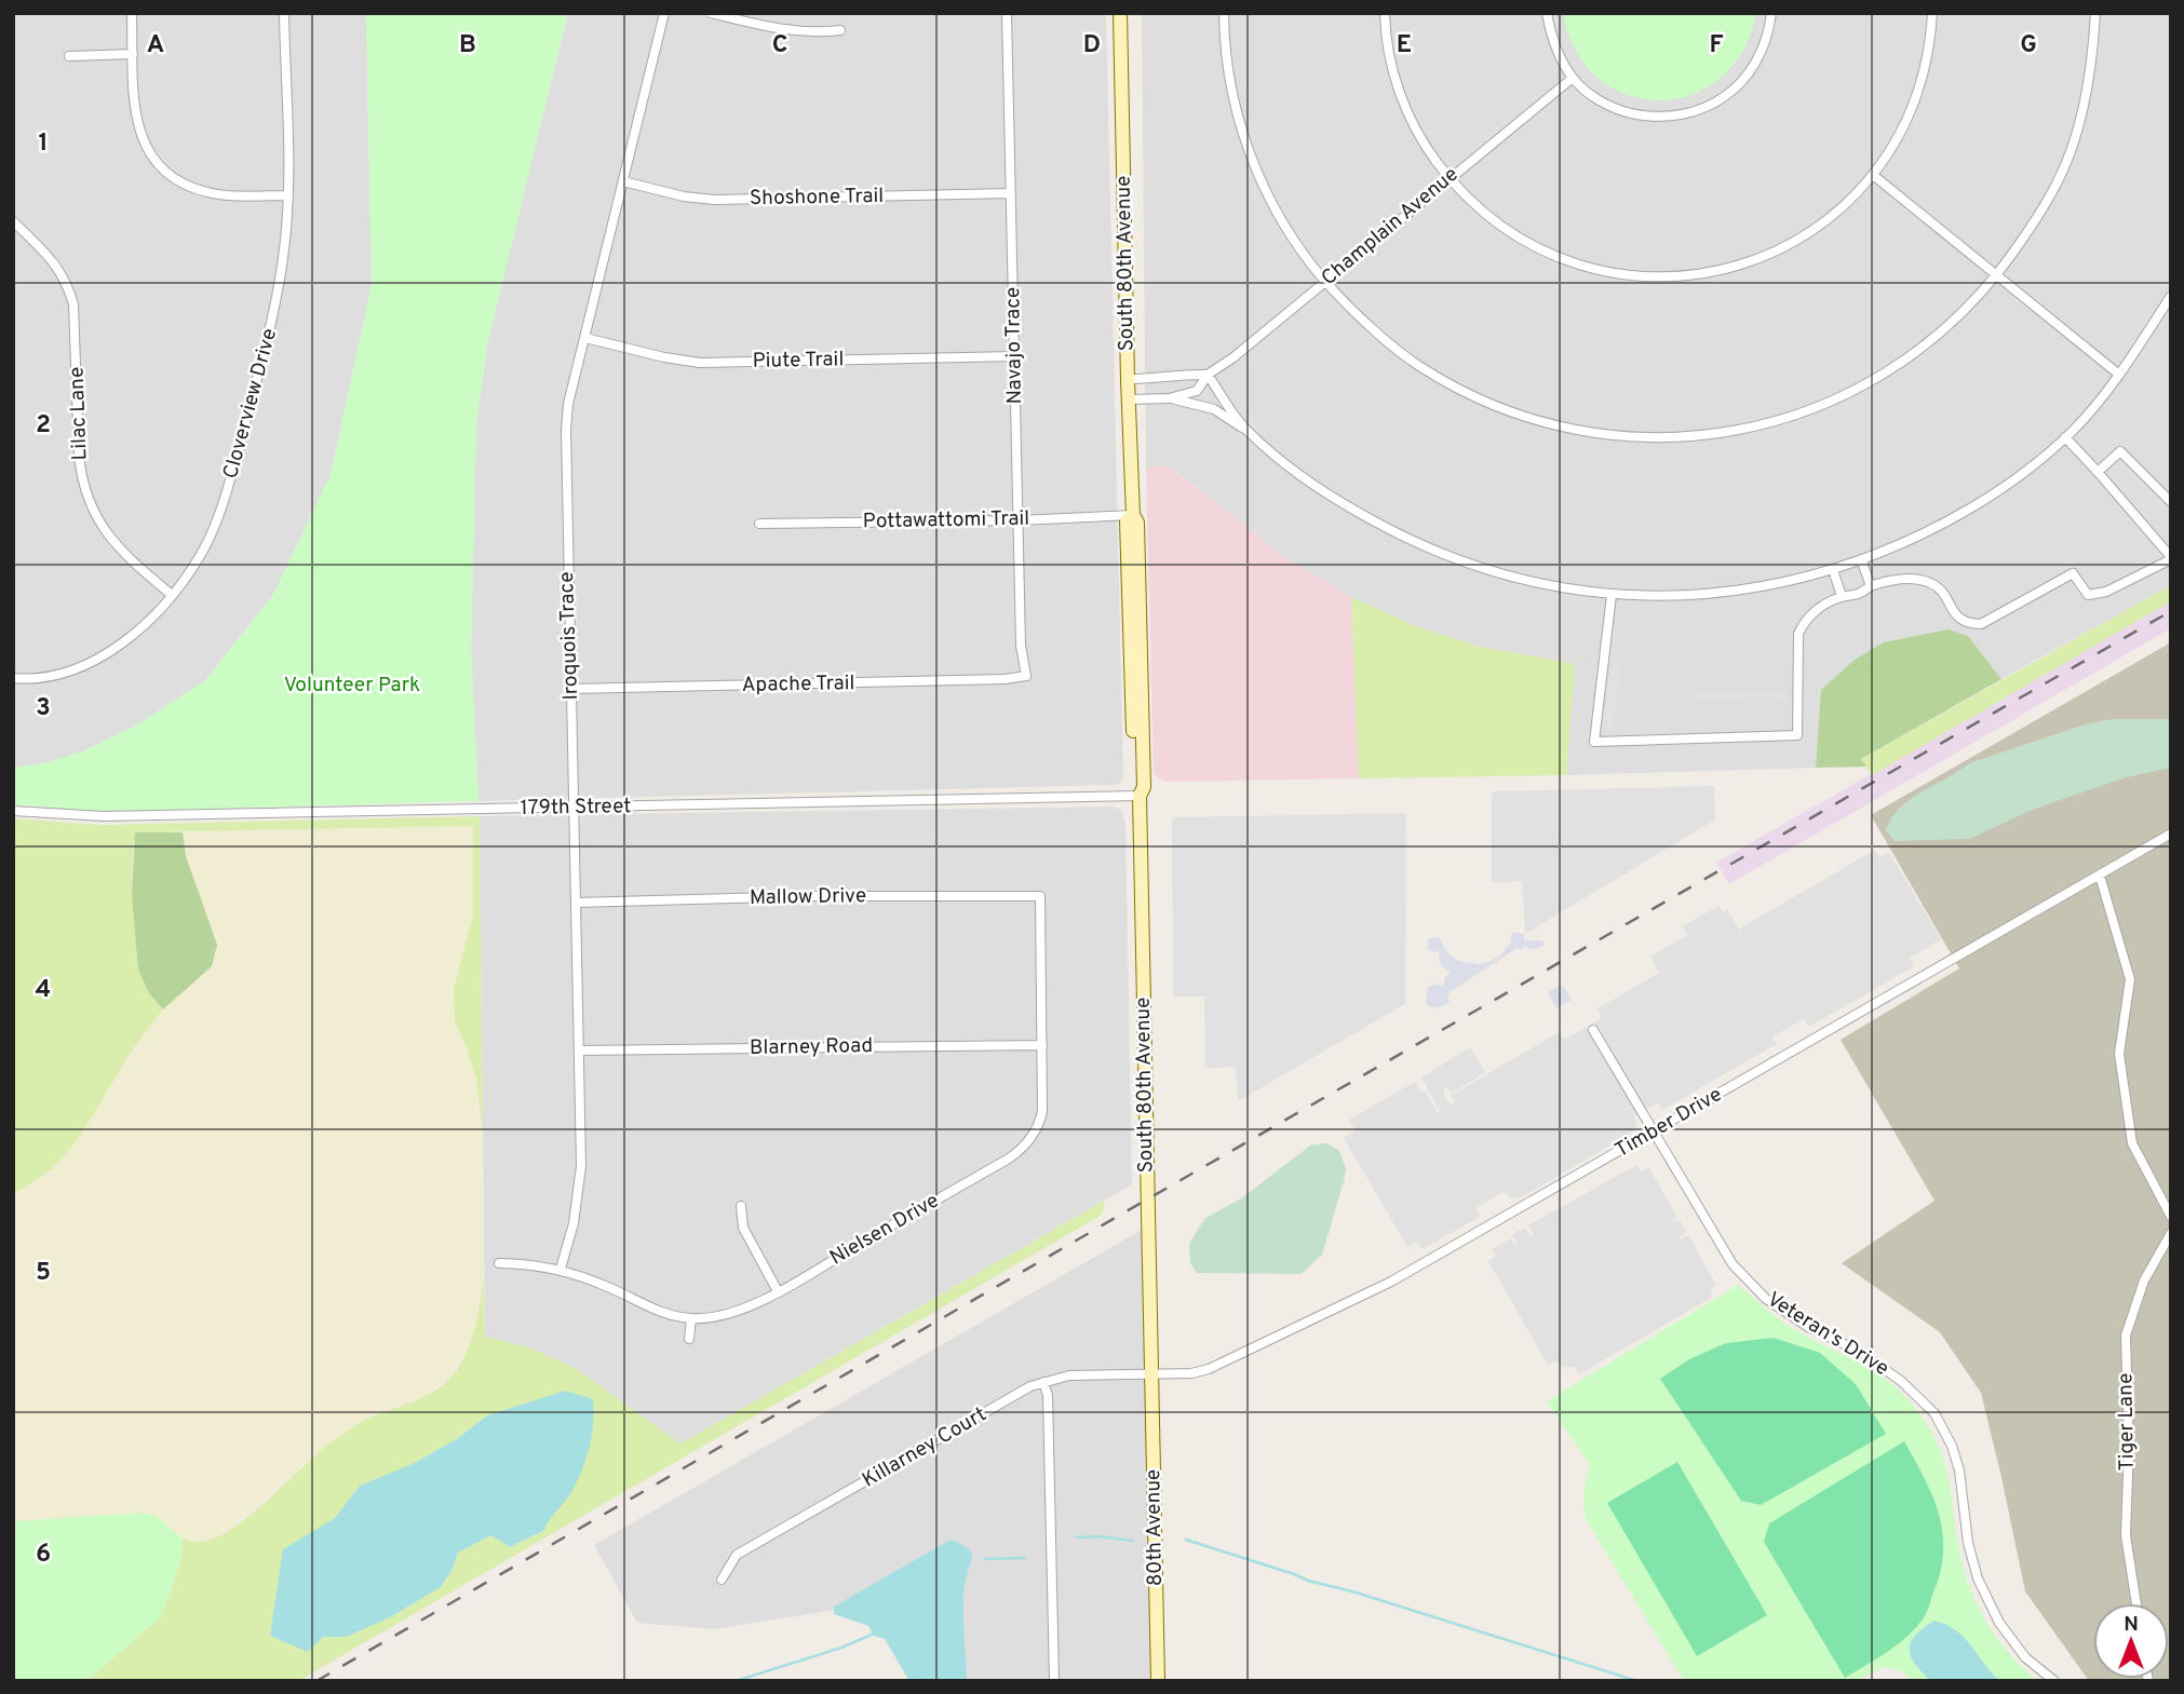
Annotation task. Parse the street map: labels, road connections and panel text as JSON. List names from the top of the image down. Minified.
{"streets":{"street":["Shoshone Trail","Champlain Avenue","South 80th Avenue","Navajo Trace","Piute Trail","Cloverview Drive","Lilac Lane","Pottawattomi Trail","Iroquois Trace","Apache Trail","179th Street","Mallow Drive","Blarney Road","Timber Drive","Nielsen Drive","Veteran's Drive","Tiger Lane","Killarney Court","80th Avenue"]},"crossings":[["Shoshone Trail","Navajo Trace"],["Shoshone Trail","Iroquois Trace"],["Champlain Avenue","South 80th Avenue"],["South 80th Avenue","Pottawattomi Trail"],["South 80th Avenue","179th Street"],["South 80th Avenue","Timber Drive"],["South 80th Avenue","Killarney Court"],["South 80th Avenue","80th Avenue"],["Navajo Trace","Piute Trail"],["Navajo Trace","Pottawattomi Trail"],["Navajo Trace","Apache Trail"],["Piute Trail","Iroquois Trace"],["Cloverview Drive","Lilac Lane"],["Iroquois Trace","Apache Trail"],["Iroquois Trace","179th Street"],["Iroquois Trace","Mallow Drive"],["Iroquois Trace","Blarney Road"],["Iroquois Trace","Nielsen Drive"],["Mallow Drive","Nielsen Drive"],["Blarney Road","Nielsen Drive"],["Timber Drive","Veteran's Drive"],["Timber Drive","Killarney Court"],["Timber Drive","80th Avenue"],["Killarney Court","80th Avenue"]],"parks":["Volunteer Park"],"north":"top","grid":{"columns":["A","B","C","D","E","F","G"],"rows":["1","2","3","4","5","6"]}}
